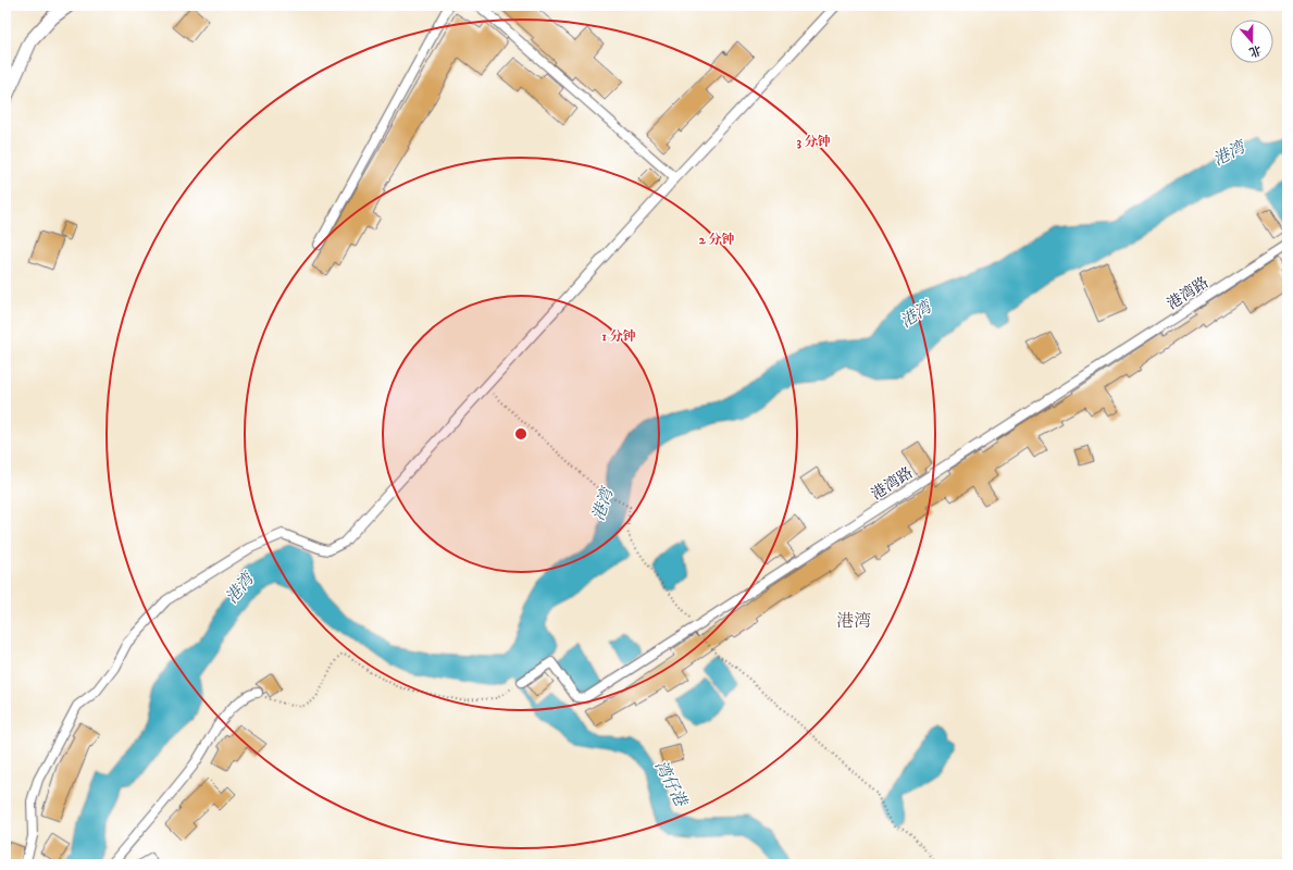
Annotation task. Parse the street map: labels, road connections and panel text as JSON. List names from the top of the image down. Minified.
{"streets":{"street":["港湾路"]},"districts":["港湾"],"water":["港湾","湾仔港"],"north":"bottom","rings":["3 分钟","2 分钟","1 分钟"]}
